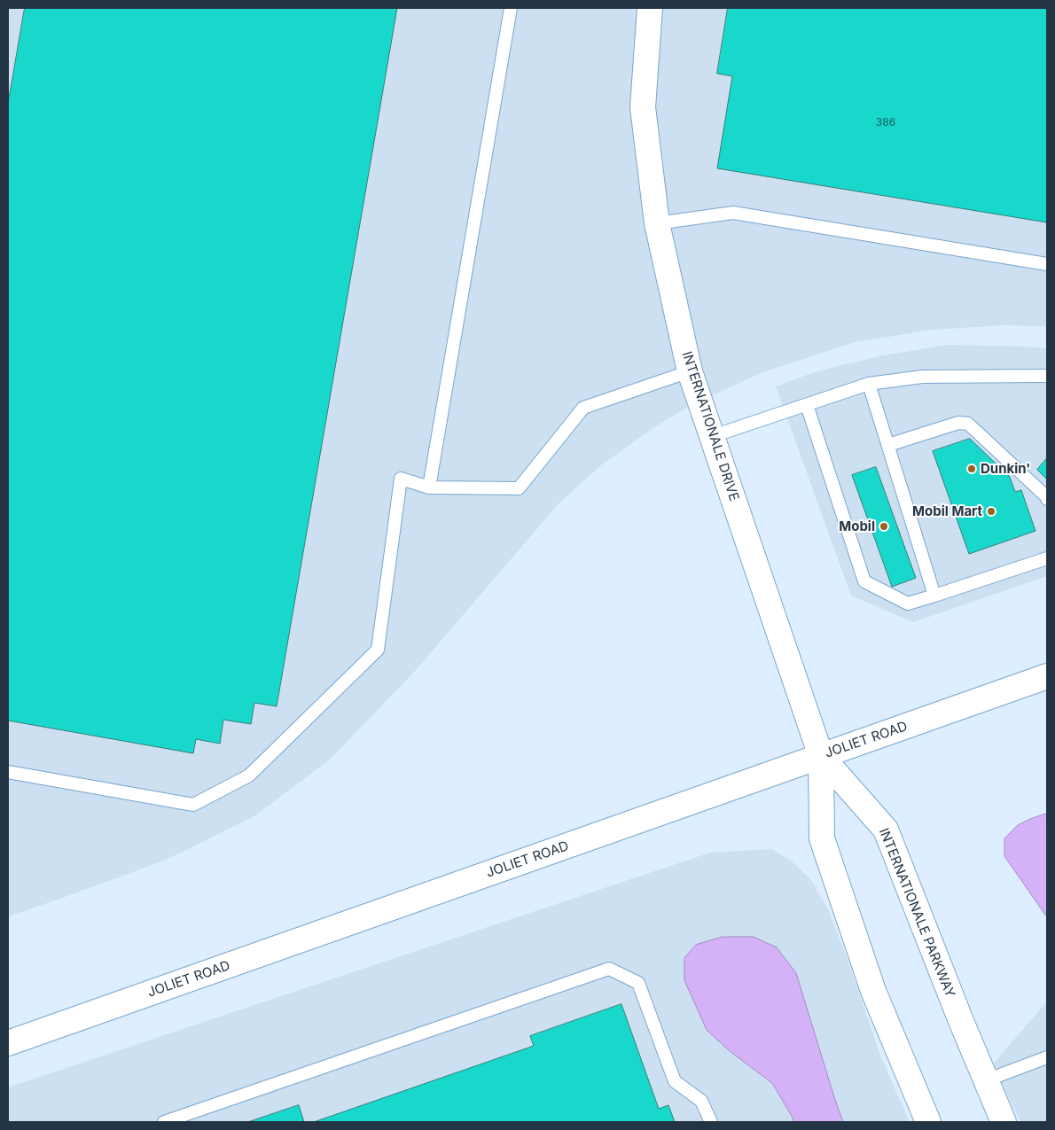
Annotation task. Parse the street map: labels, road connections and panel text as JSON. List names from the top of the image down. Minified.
{"streets":{"street":["INTERNATIONALE DRIVE","JOLIET ROAD","INTERNATIONALE PARKWAY"]},"crossings":[["INTERNATIONALE DRIVE","JOLIET ROAD"],["INTERNATIONALE DRIVE","INTERNATIONALE PARKWAY"],["JOLIET ROAD","INTERNATIONALE PARKWAY"]],"places":["Dunkin'","Mobil Mart","Mobil"],"house_numbers":["386"]}
